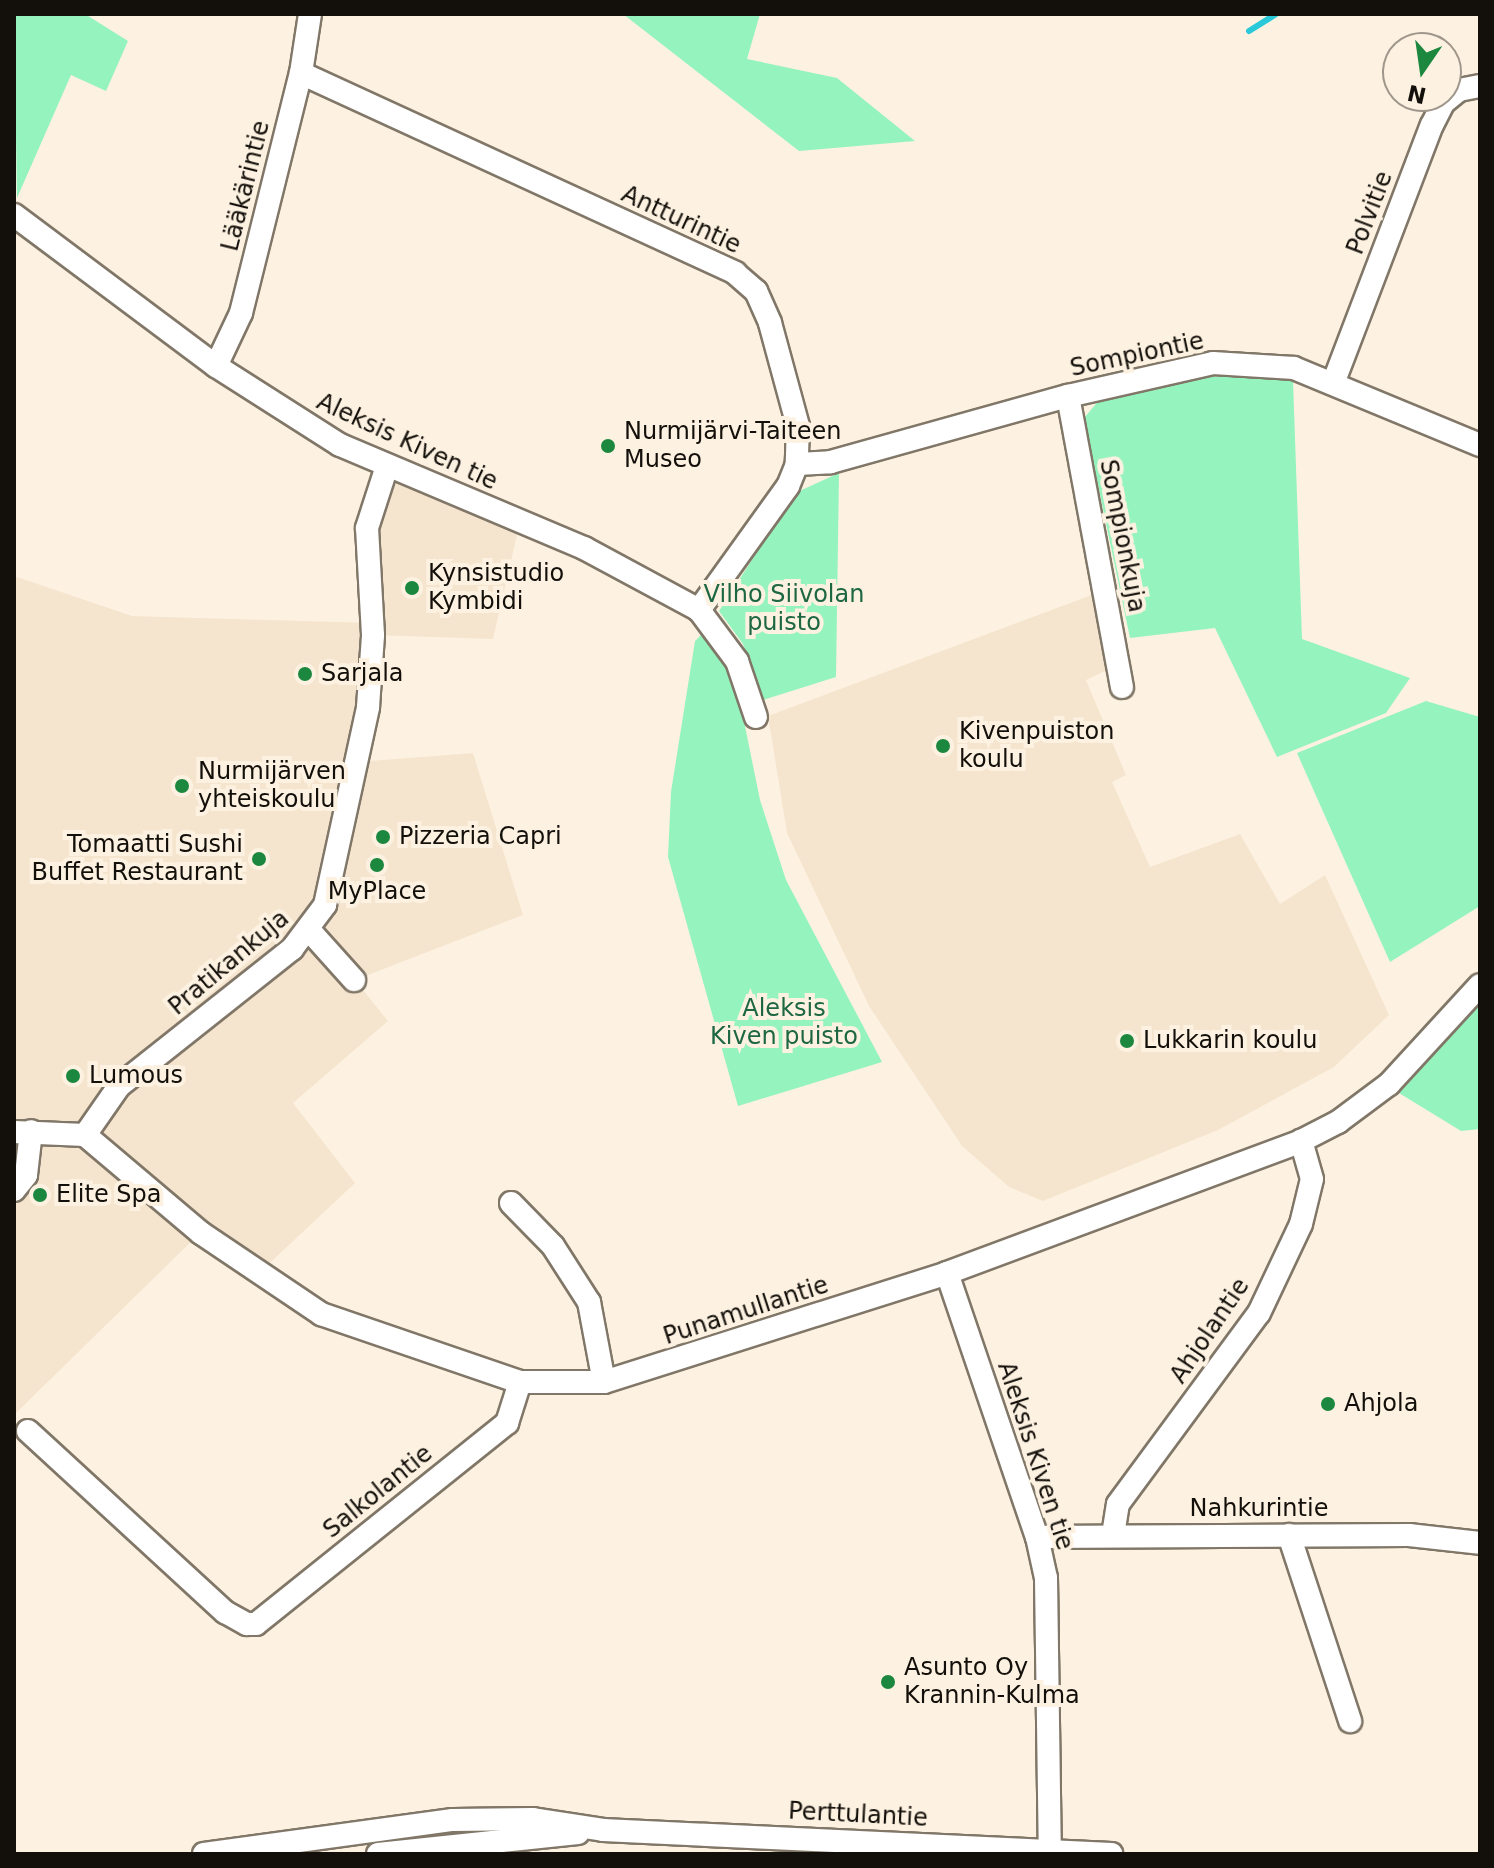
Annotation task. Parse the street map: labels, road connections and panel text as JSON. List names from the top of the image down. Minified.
{"streets":{"street":["Lääkärintie","Polvitie","Antturintie","Sompiontie","Aleksis Kiven tie","Sompionkuja","Pratikankuja","Punamullantie","Ahjolantie","Salkolantie","Nahkurintie","Perttulantie"]},"crossings":[["Lääkärintie","Antturintie"],["Lääkärintie","Aleksis Kiven tie"],["Polvitie","Sompiontie"],["Antturintie","Sompiontie"],["Antturintie","Aleksis Kiven tie"],["Sompiontie","Sompionkuja"],["Aleksis Kiven tie","Pratikankuja"],["Aleksis Kiven tie","Punamullantie"],["Aleksis Kiven tie","Nahkurintie"],["Aleksis Kiven tie","Perttulantie"],["Pratikankuja","Punamullantie"],["Punamullantie","Ahjolantie"],["Punamullantie","Salkolantie"],["Ahjolantie","Nahkurintie"]],"parks":["Vilho Siivolan puisto","Aleksis Kiven puisto"],"places":["Nurmijärvi-Taiteen Museo","Kynsistudio Kymbidi","Sarjala","Kivenpuiston koulu","Nurmijärven yhteiskoulu","Pizzeria Capri","Tomaatti Sushi Buffet Restaurant","MyPlace","Lukkarin koulu","Lumous","Elite Spa","Ahjola","Asunto Oy Krannin-Kulma"],"north":"bottom"}
